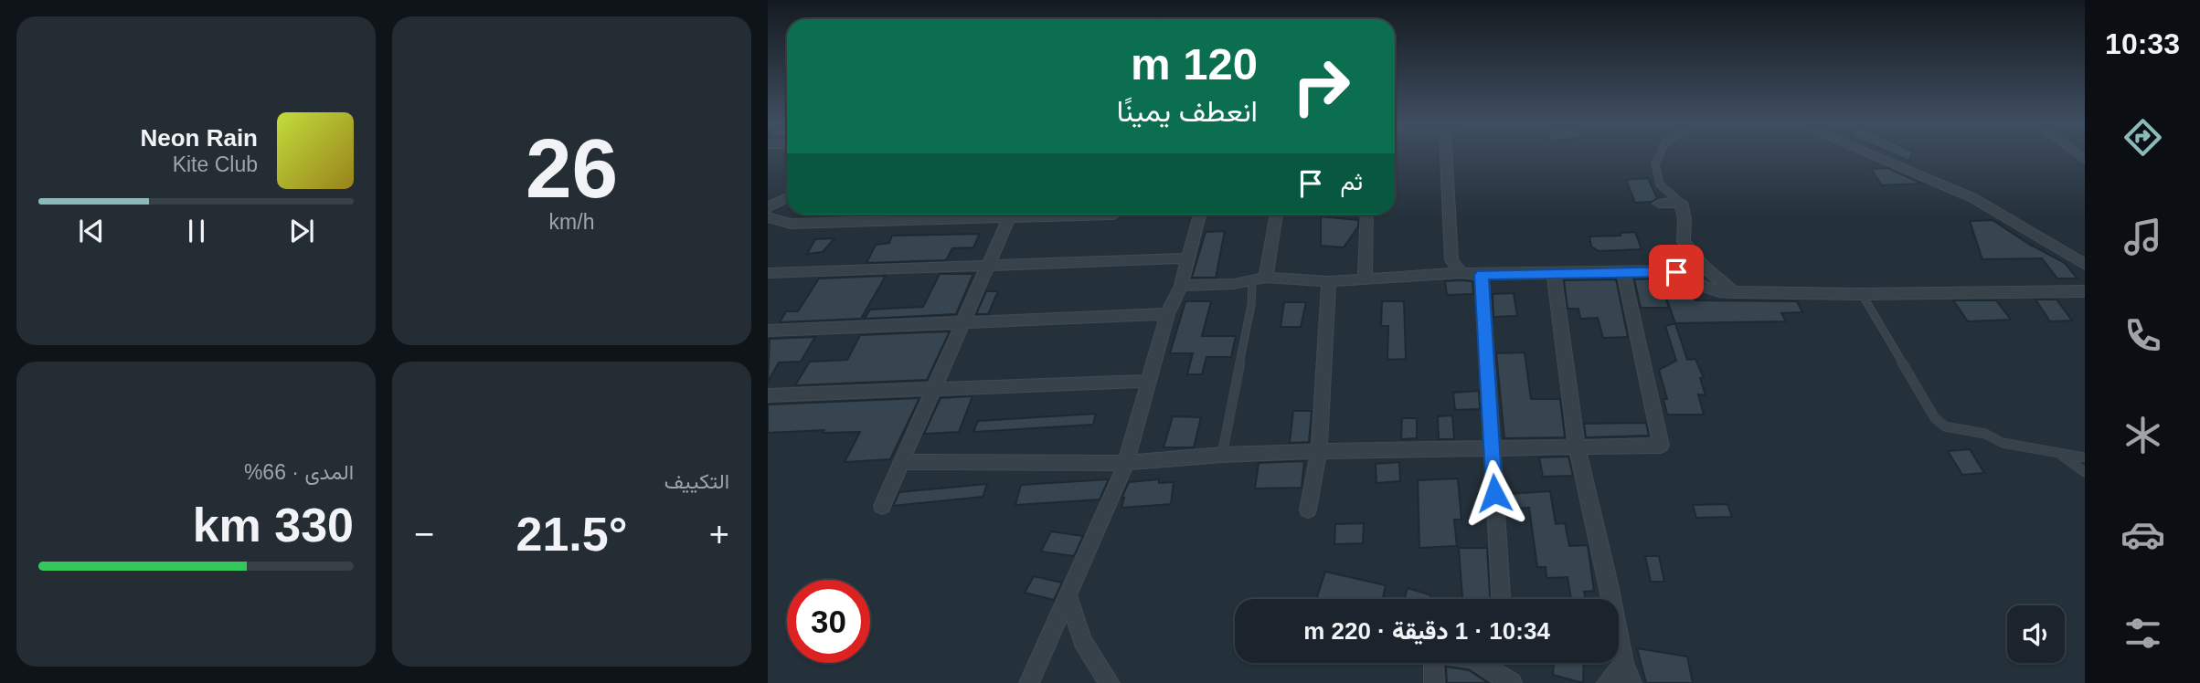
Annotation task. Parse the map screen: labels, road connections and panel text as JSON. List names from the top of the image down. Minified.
{"page":{"tabs":"10:33","tile":[["26","km/h"],"التكييف",["المدى · 66%","330 km"]],"turn":["120 m","انعطف يمينًا"],"song":["Neon Rain","Kite Club"],"then":"ثم","heat":["−","21.5°","+"],"limit":"30","trip":"10:34 · 1 دقيقة · 220 m"}}
